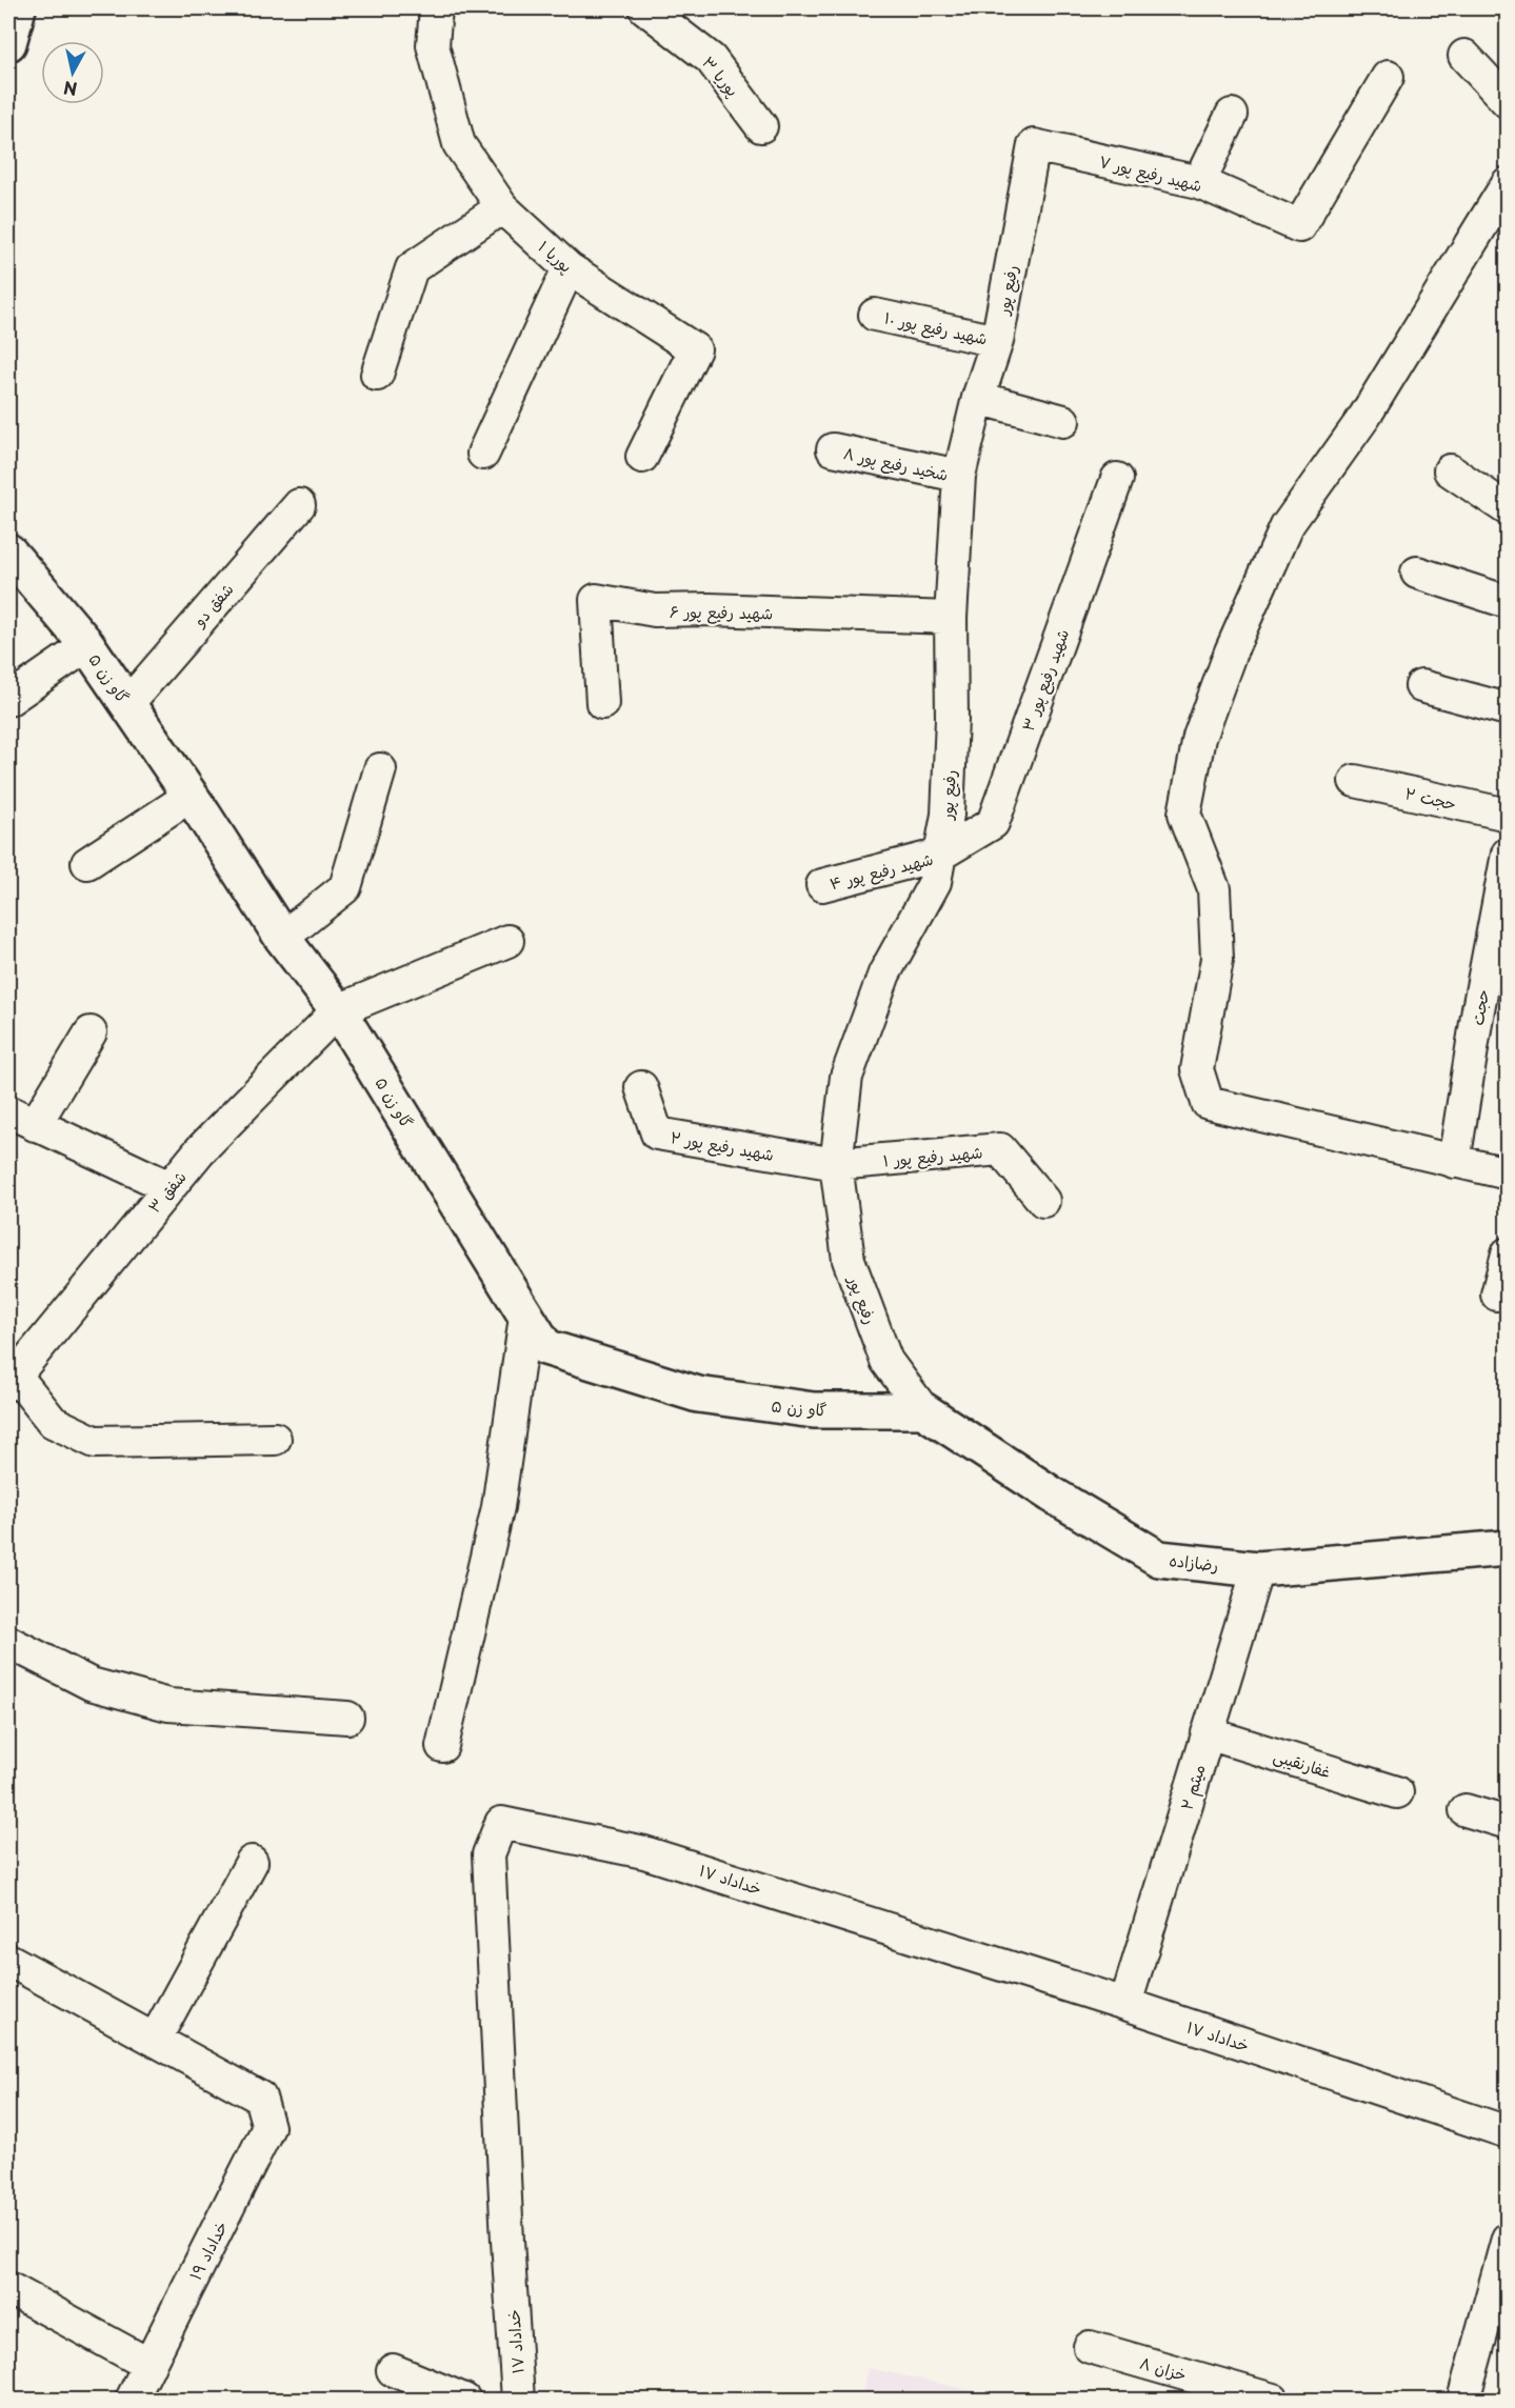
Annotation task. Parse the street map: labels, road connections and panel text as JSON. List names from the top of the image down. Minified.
{"streets":{"street":["پوریا ۳","شهید رفیع پور ۷","پوریا ۱","رفیع پور","شهید رفیع پور ۱۰","شخید رفیع پور ۸","شفق دو","شهید رفیع پور ۶","گاو زن ۵","شهید رفیع پور ۳","حجت ۲","شهید رفیع پور ۴","حجت","شهید رفیع پور ۲","شهید رفیع پور ۱","شفق ۳","رضازاده","غفارنقیبی","میثم ۲","خداداد ۱۷","خداداد ۱۹","خزان ۸"]},"crossings":[["شهید رفیع پور ۷","رفیع پور"],["رفیع پور","شهید رفیع پور ۱۰"],["رفیع پور","شخید رفیع پور ۸"],["رفیع پور","شهید رفیع پور ۶"],["رفیع پور","گاو زن ۵"],["رفیع پور","شهید رفیع پور ۳"],["رفیع پور","شهید رفیع پور ۴"],["رفیع پور","شهید رفیع پور ۲"],["رفیع پور","شهید رفیع پور ۱"],["رفیع پور","رضازاده"],["شفق دو","گاو زن ۵"],["گاو زن ۵","شفق ۳"],["گاو زن ۵","رضازاده"],["شهید رفیع پور ۳","شهید رفیع پور ۴"],["شهید رفیع پور ۲","شهید رفیع پور ۱"],["رضازاده","میثم ۲"],["غفارنقیبی","میثم ۲"],["میثم ۲","خداداد ۱۷"]],"north":"bottom"}
